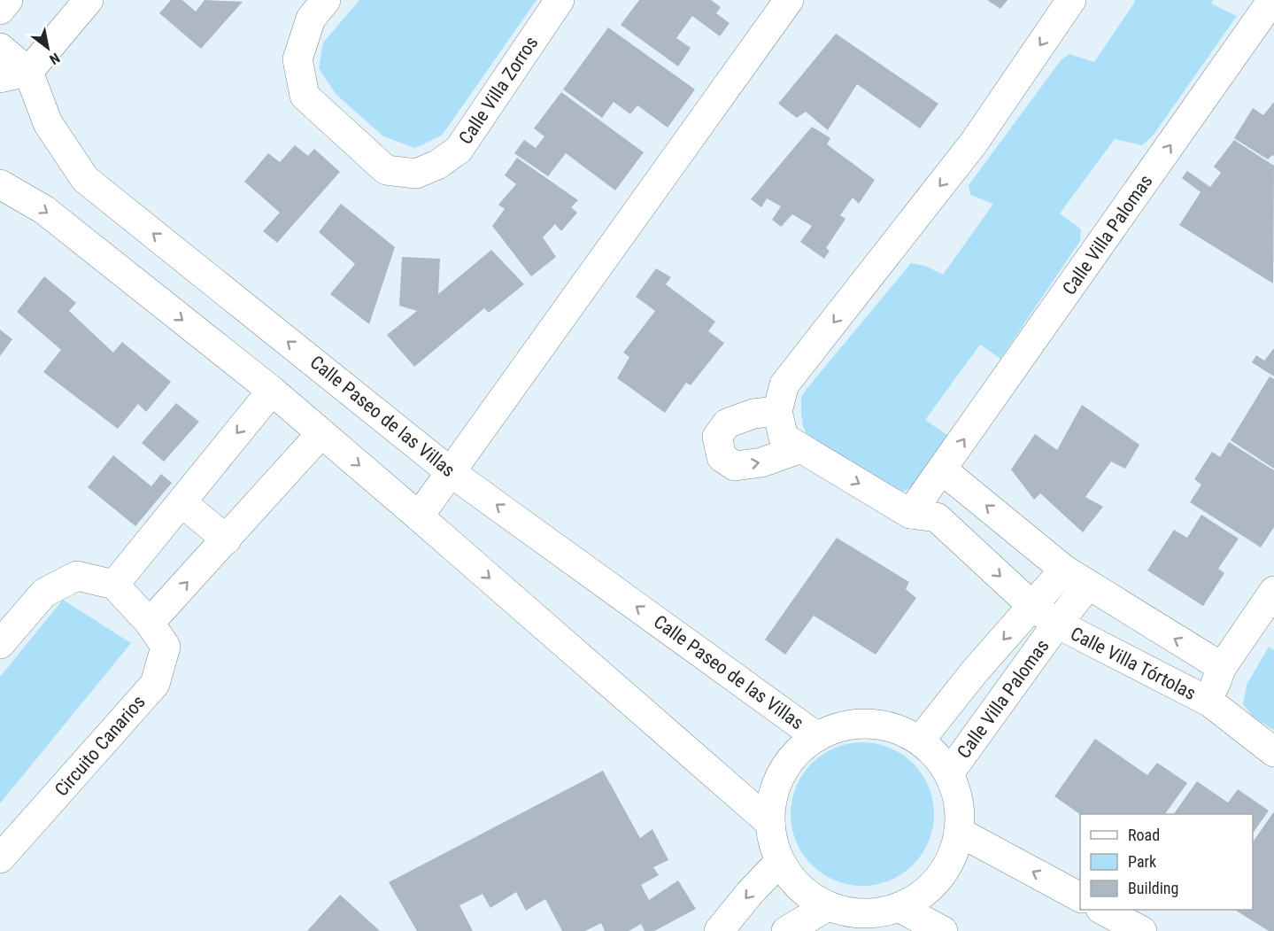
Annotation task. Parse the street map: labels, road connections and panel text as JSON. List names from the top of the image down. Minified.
{"streets":{"street":["Calle Villa Zorros","Calle Villa Palomas","Calle Paseo de las Villas","Calle Villa Tórtolas","Circuito Canarios"]},"crossings":[["Calle Villa Palomas","Calle Paseo de las Villas"],["Calle Villa Palomas","Calle Villa Tórtolas"]],"legend":["Road","Park","Building"],"north":"bottom right"}
